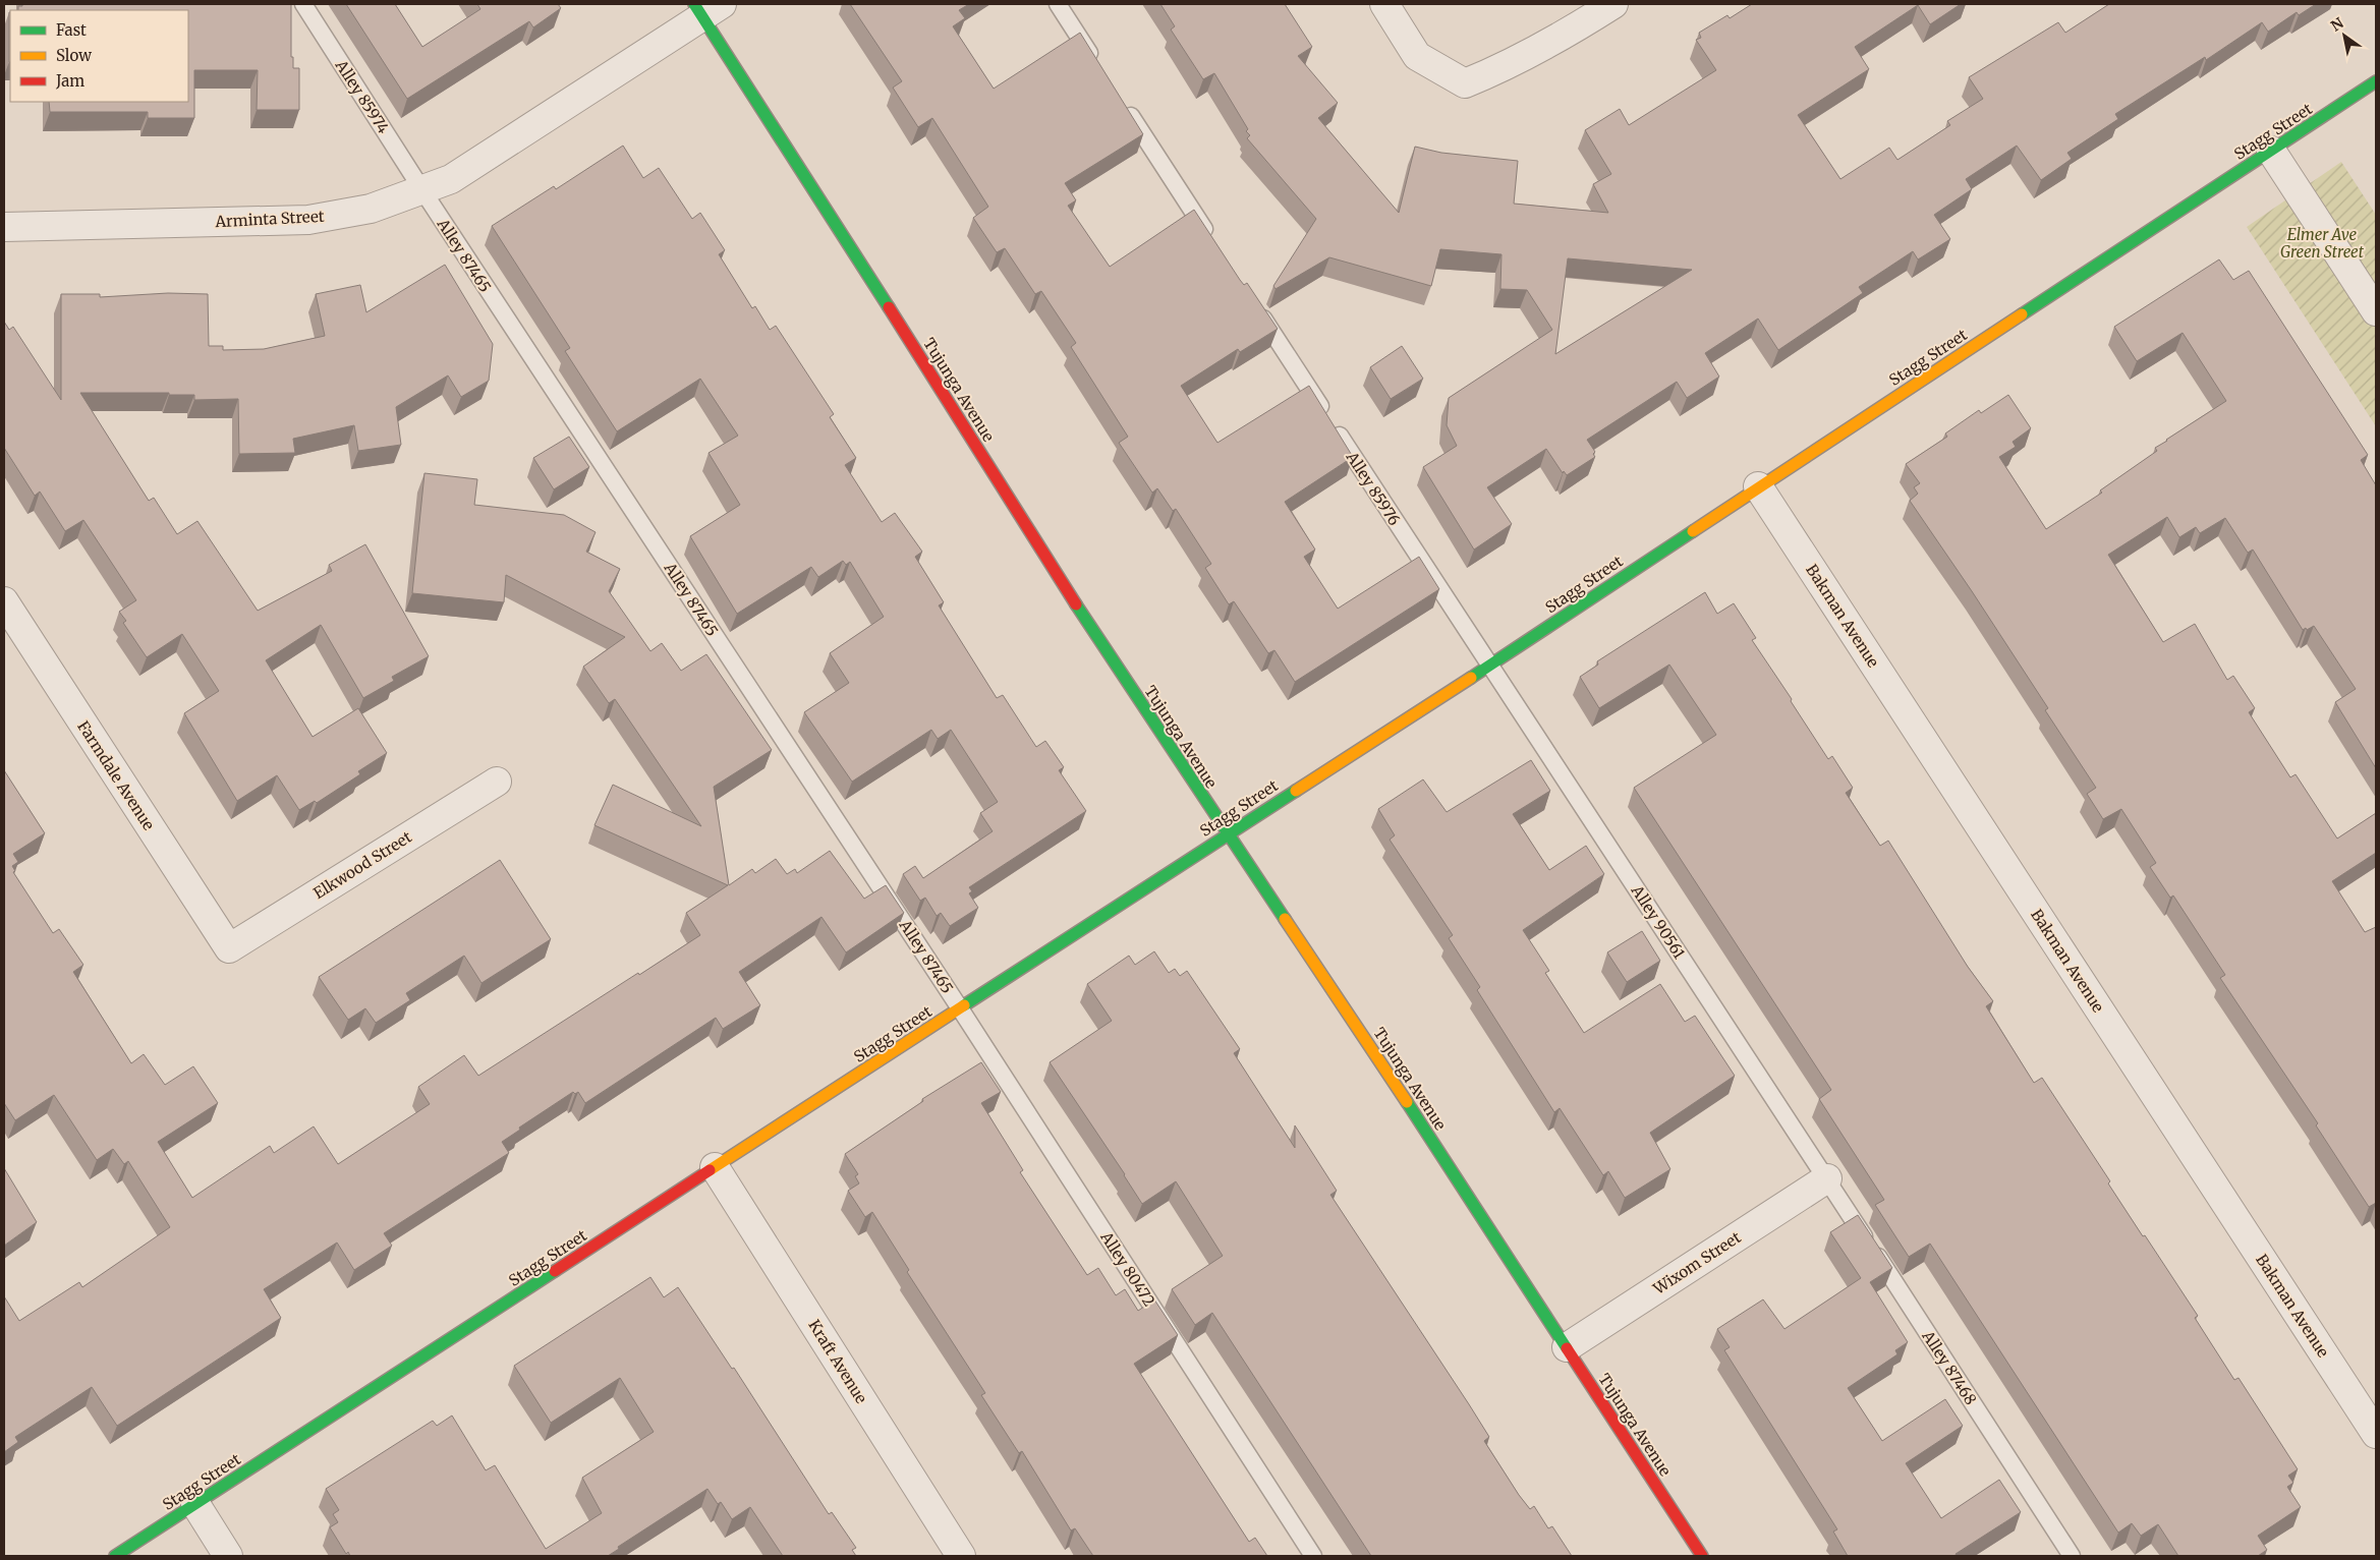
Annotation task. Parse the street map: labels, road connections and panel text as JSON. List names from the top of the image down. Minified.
{"streets":{"street":["Stagg Street","Arminta Street","Tujunga Avenue","Bakman Avenue","Farmdale Avenue","Elkwood Street","Wixom Street","Kraft Avenue"],"lane":["Alley 85974","Alley 87465","Alley 85976","Alley 90561","Alley 80472","Alley 87468"]},"crossings":[["Alley 85974","Arminta Street"],["Alley 85974","Alley 87465"],["Stagg Street","Alley 87465"],["Stagg Street","Tujunga Avenue"],["Stagg Street","Alley 85976"],["Stagg Street","Bakman Avenue"],["Stagg Street","Alley 90561"],["Stagg Street","Alley 80472"],["Stagg Street","Kraft Avenue"],["Arminta Street","Alley 87465"],["Arminta Street","Tujunga Avenue"],["Alley 87465","Alley 80472"],["Tujunga Avenue","Wixom Street"],["Alley 85976","Alley 90561"],["Farmdale Avenue","Elkwood Street"],["Alley 90561","Wixom Street"],["Alley 90561","Alley 87468"],["Wixom Street","Alley 87468"]],"parks":["Elmer Ave Green Street"],"legend":["Fast","Slow","Jam"],"north":"top left"}
